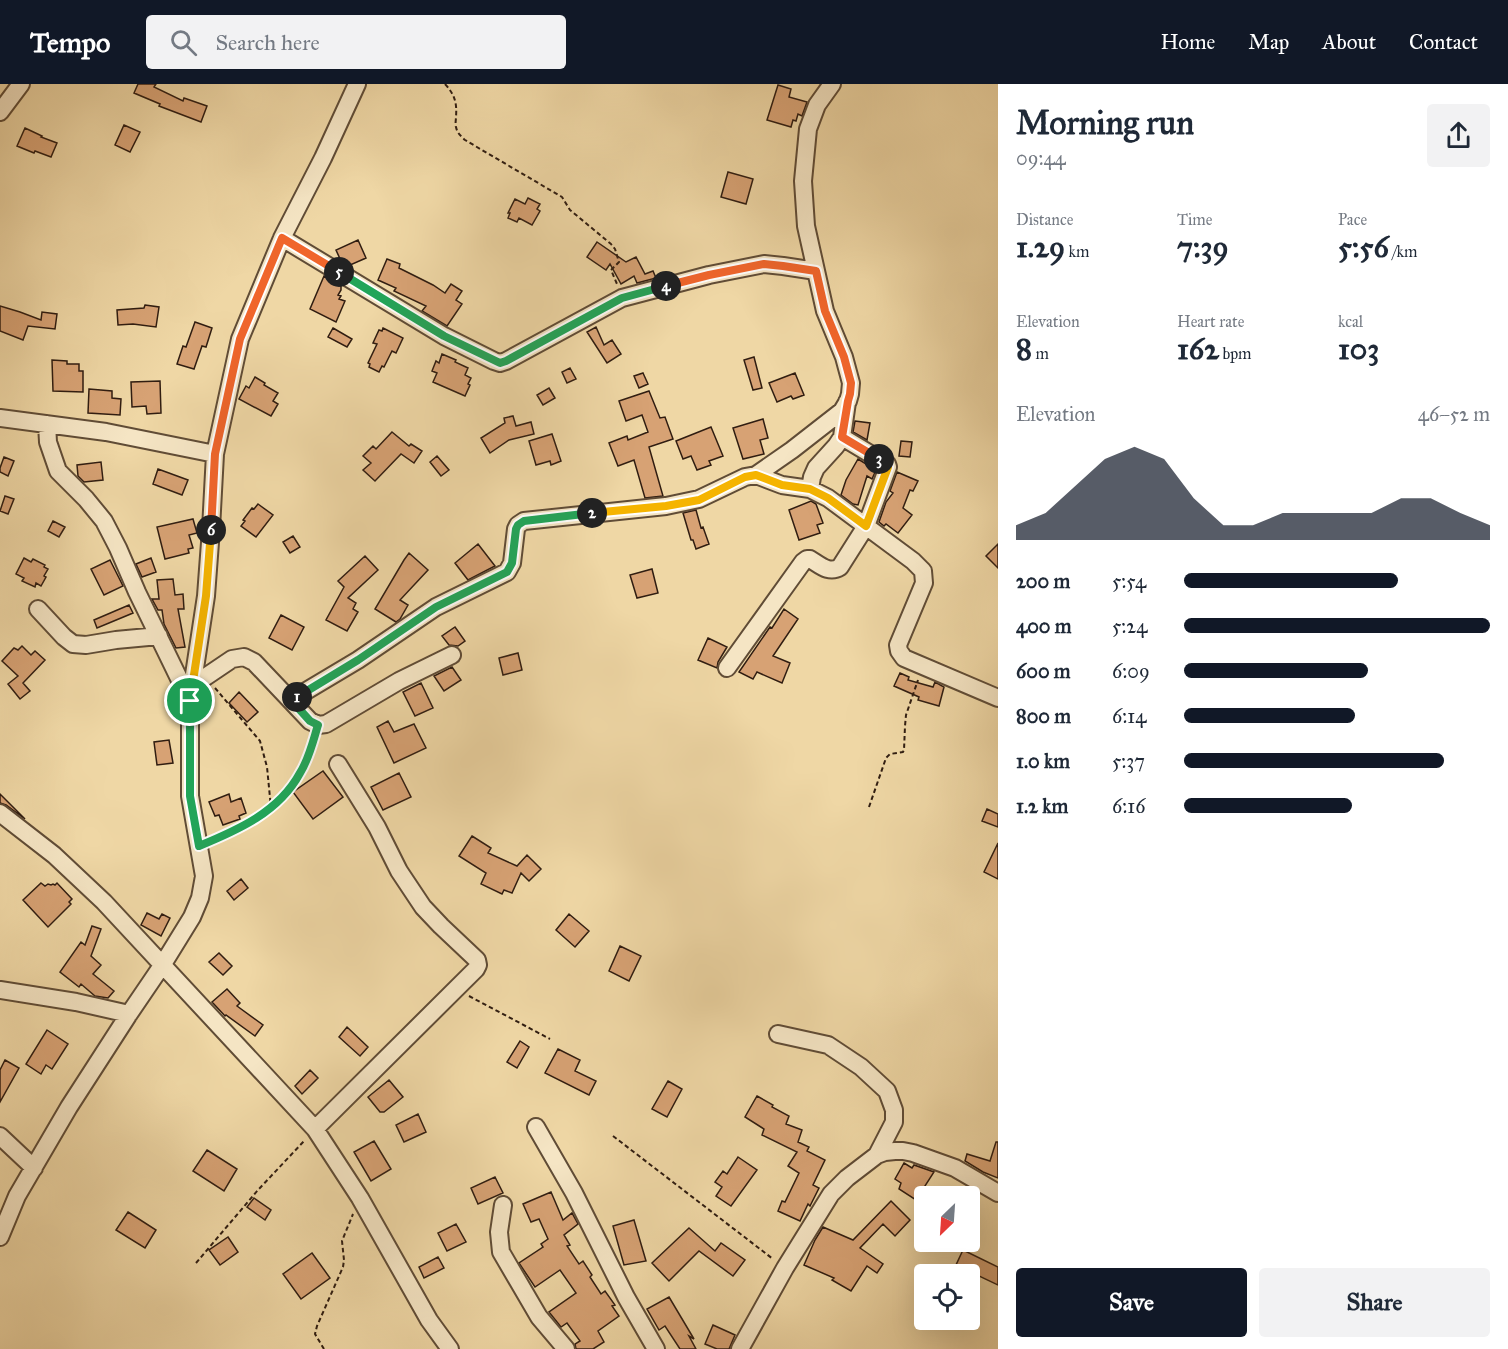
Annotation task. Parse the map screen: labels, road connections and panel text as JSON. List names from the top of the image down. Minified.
{"north":"bottom left","page":{"header":"Tempo","search":"Search here","nav":["Home","Map","About","Contact"],"heading":["Morning run","09:44"],"stats":[["Distance","1.29 km"],["Time","7:39"],["Pace","5:56 /km"],["Elevation","8 m"],["Heart rate","162 bpm"],["kcal","103"]],"pins":["5","4","3","2","6","1"],"chart":["Elevation","46–52 m"],"list":[{"name":"200 m","note":"5:54"},{"name":"400 m","note":"5:24"},{"name":"600 m","note":"6:09"},{"name":"800 m","note":"6:14"},{"name":"1.0 km","note":"5:37"},{"name":"1.2 km","note":"6:16"}],"buttons":["Save","Share"]}}
